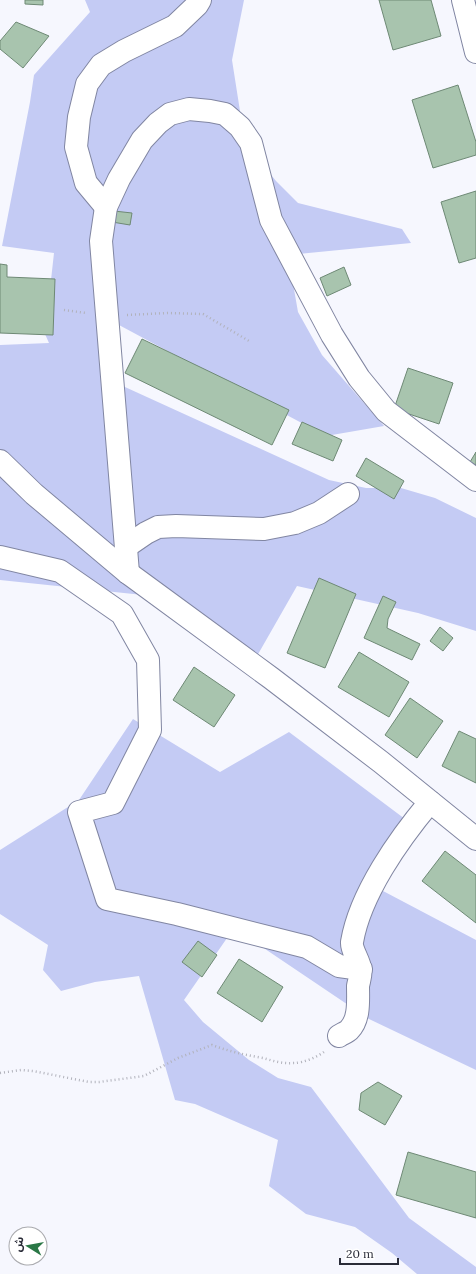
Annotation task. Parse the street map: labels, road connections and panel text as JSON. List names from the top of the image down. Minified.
{"scale_bar":"20 m","north":"left"}
